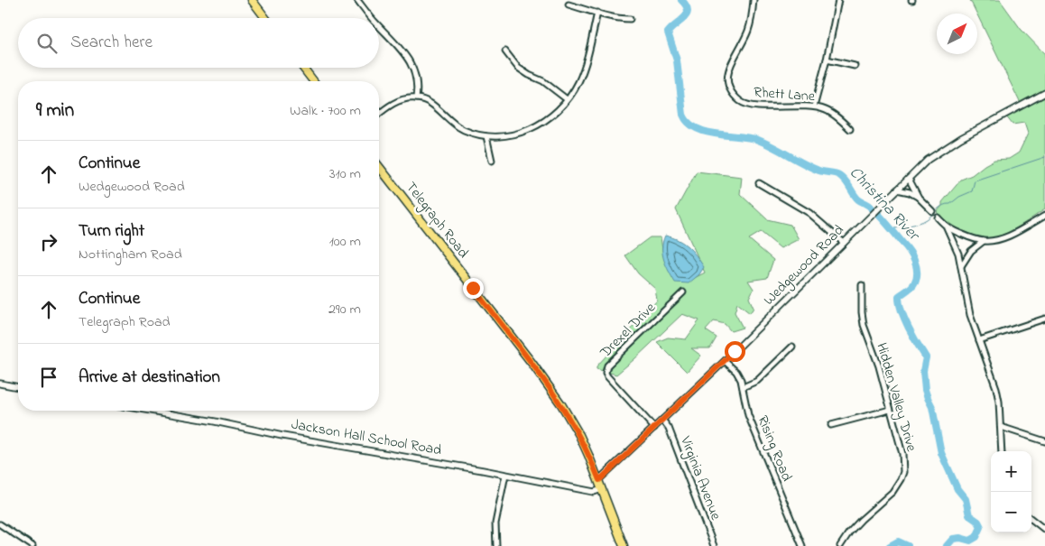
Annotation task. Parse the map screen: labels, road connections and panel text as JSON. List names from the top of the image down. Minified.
{"streets":{"main road":["Telegraph Road"],"street":["Rhett Lane","Wedgewood Road","Drexel Drive","Hidden Valley Drive","Jackson Hall School Road","Rising Road","Virginia Avenue"]},"crossings":[["Telegraph Road","Wedgewood Road"],["Telegraph Road","Jackson Hall School Road"],["Wedgewood Road","Drexel Drive"],["Wedgewood Road","Rising Road"],["Wedgewood Road","Virginia Avenue"]],"water":["Christina River"],"north":"top right","page":{"search":"Search here","heading":["9 min","Walk · 700 m"],"list":[["Continue","Wedgewood Road","310 m"],["Turn right","Nottingham Road","100 m"],["Continue","Telegraph Road","290 m"],"Arrive at destination"],"map_buttons":["+","−"]}}
